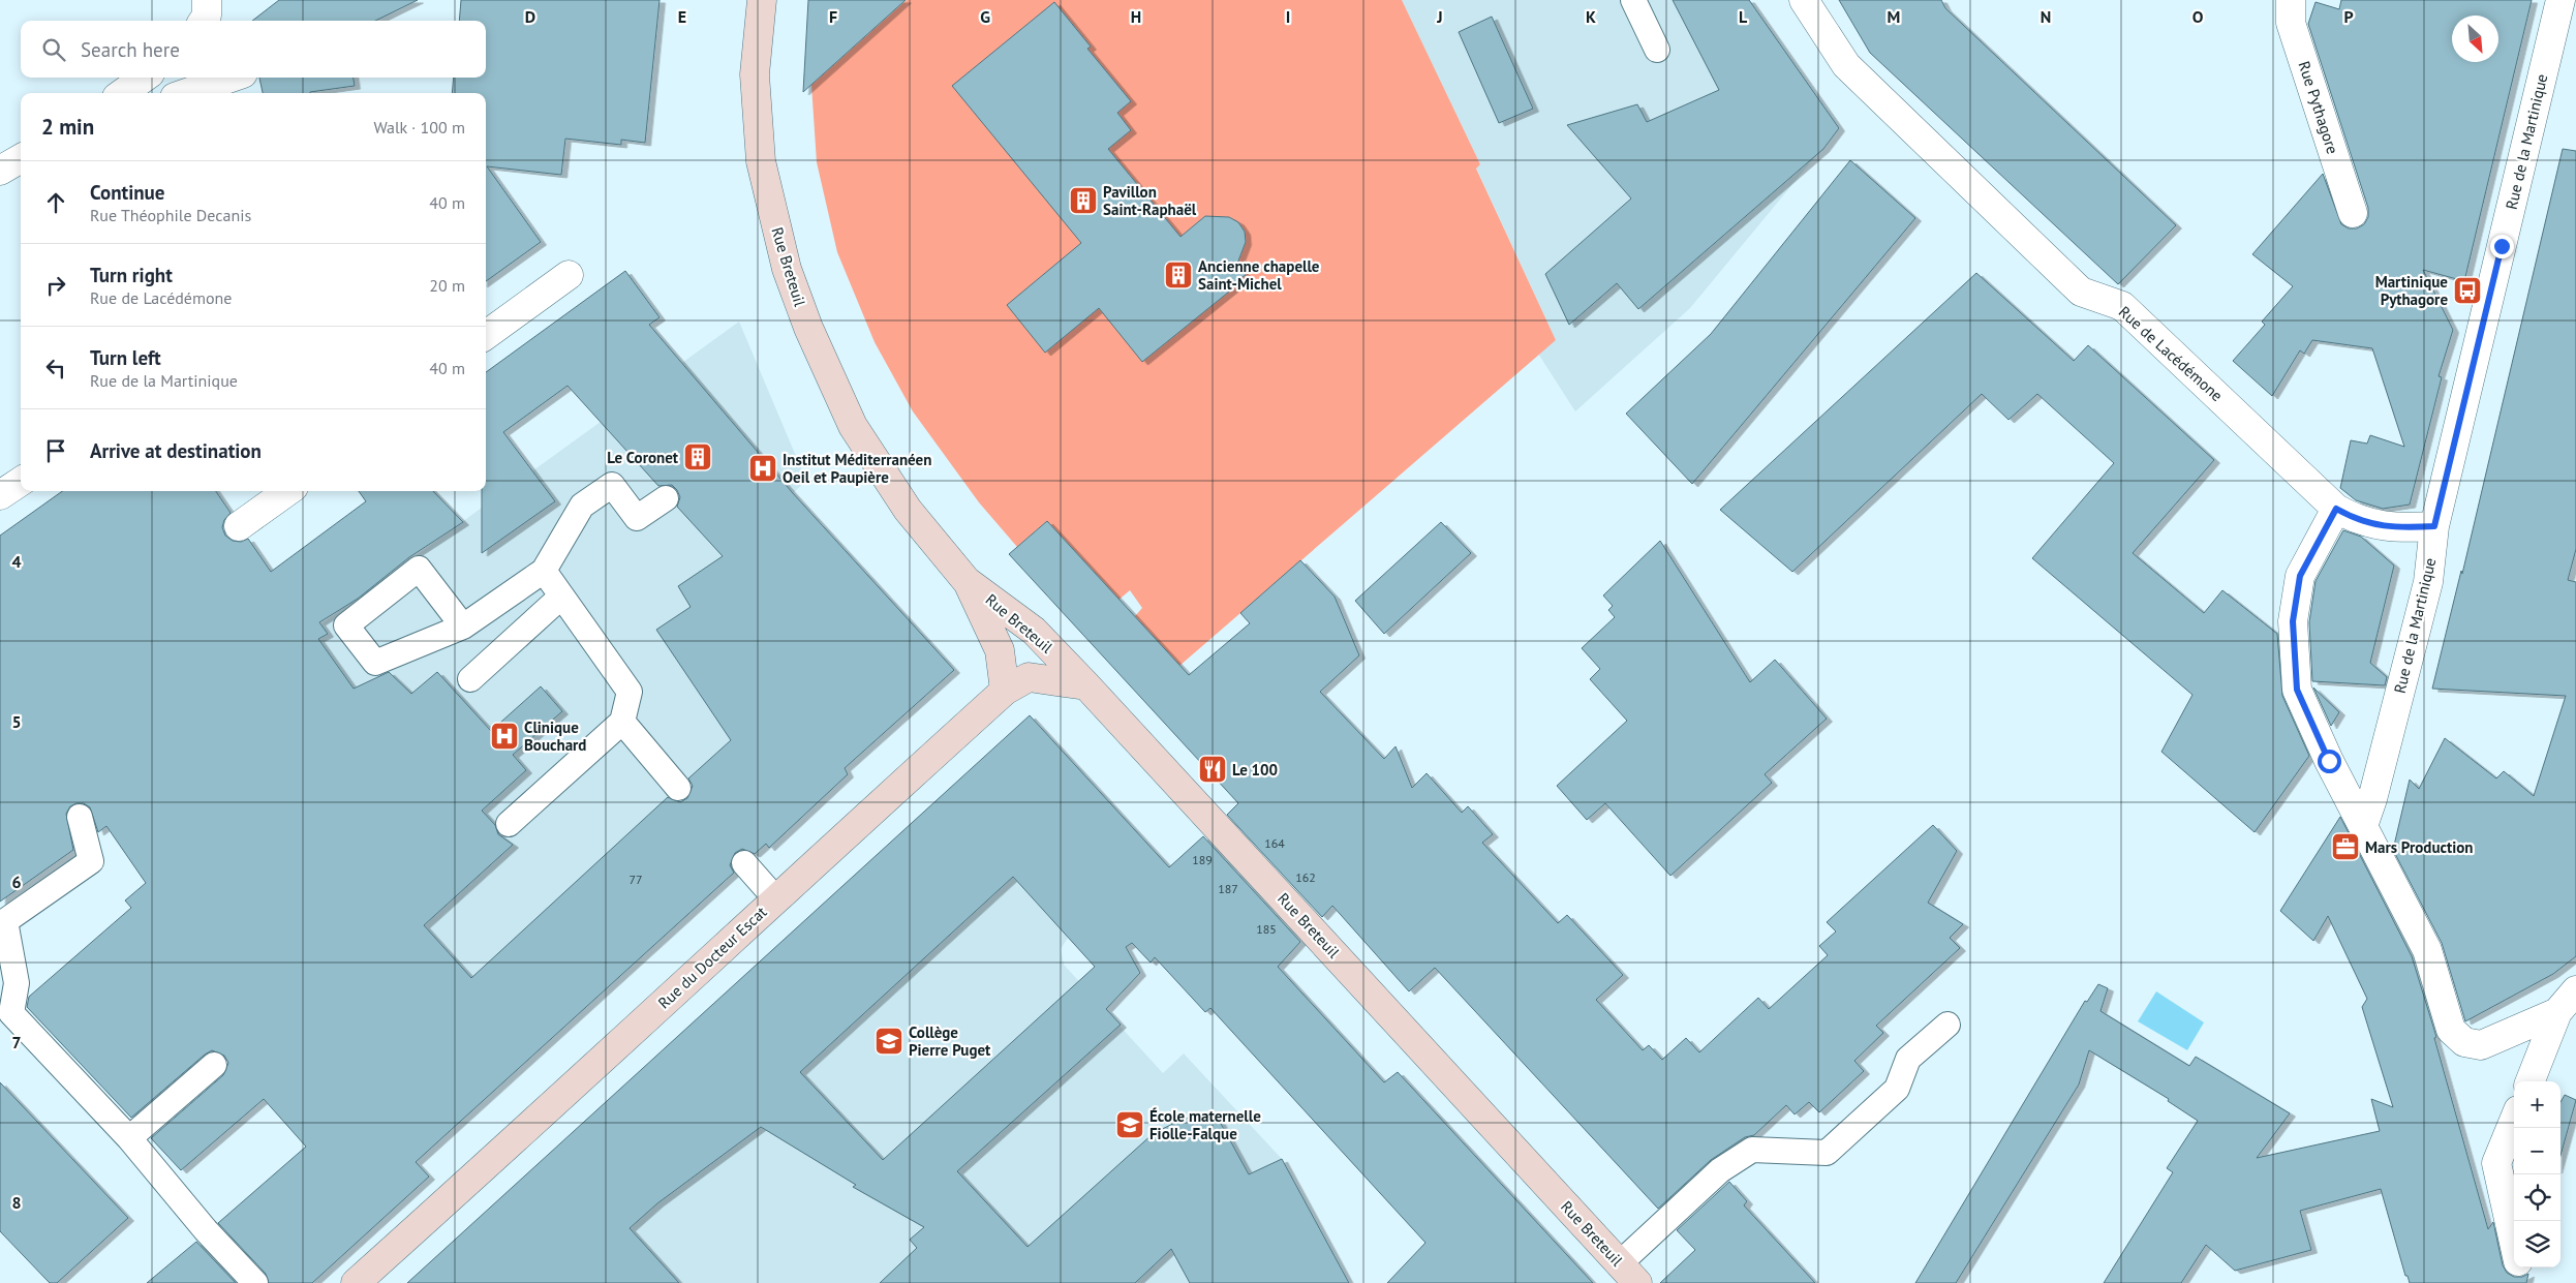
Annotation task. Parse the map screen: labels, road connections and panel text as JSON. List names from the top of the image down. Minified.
{"streets":{"street":["Rue Pythagore","Rue de la Martinique","Rue Breteuil","Rue de Lacédémone","Rue du Docteur Escat"]},"crossings":[["Rue de la Martinique","Rue de Lacédémone"],["Rue Breteuil","Rue du Docteur Escat"]],"places":{"building":["Pavillon Saint-Raphaël","Ancienne chapelle Saint-Michel","Le Coronet"],"bus stop":["Martinique Pythagore"],"hospital":["Institut Méditerranéen Oeil et Paupière","Clinique Bouchard"],"restaurant":["Le 100"],"office":["Mars Production"],"school or university":["Collège Pierre Puget","École maternelle Fiolle-Falque"]},"house_numbers":["164","189","162","77","187","185"],"north":"bottom right","page":{"search":"Search here","heading":["2 min","Walk · 100 m"],"list":[["Continue","Rue Théophile Decanis","40 m"],["Turn right","Rue de Lacédémone","20 m"],["Turn left","Rue de la Martinique","40 m"],"Arrive at destination"],"map_buttons":["+","−"]},"grid":{"columns":["D","E","F","G","H","I","J","K","L","M","N","O","P"],"rows":["4","5","6","7","8"]}}
